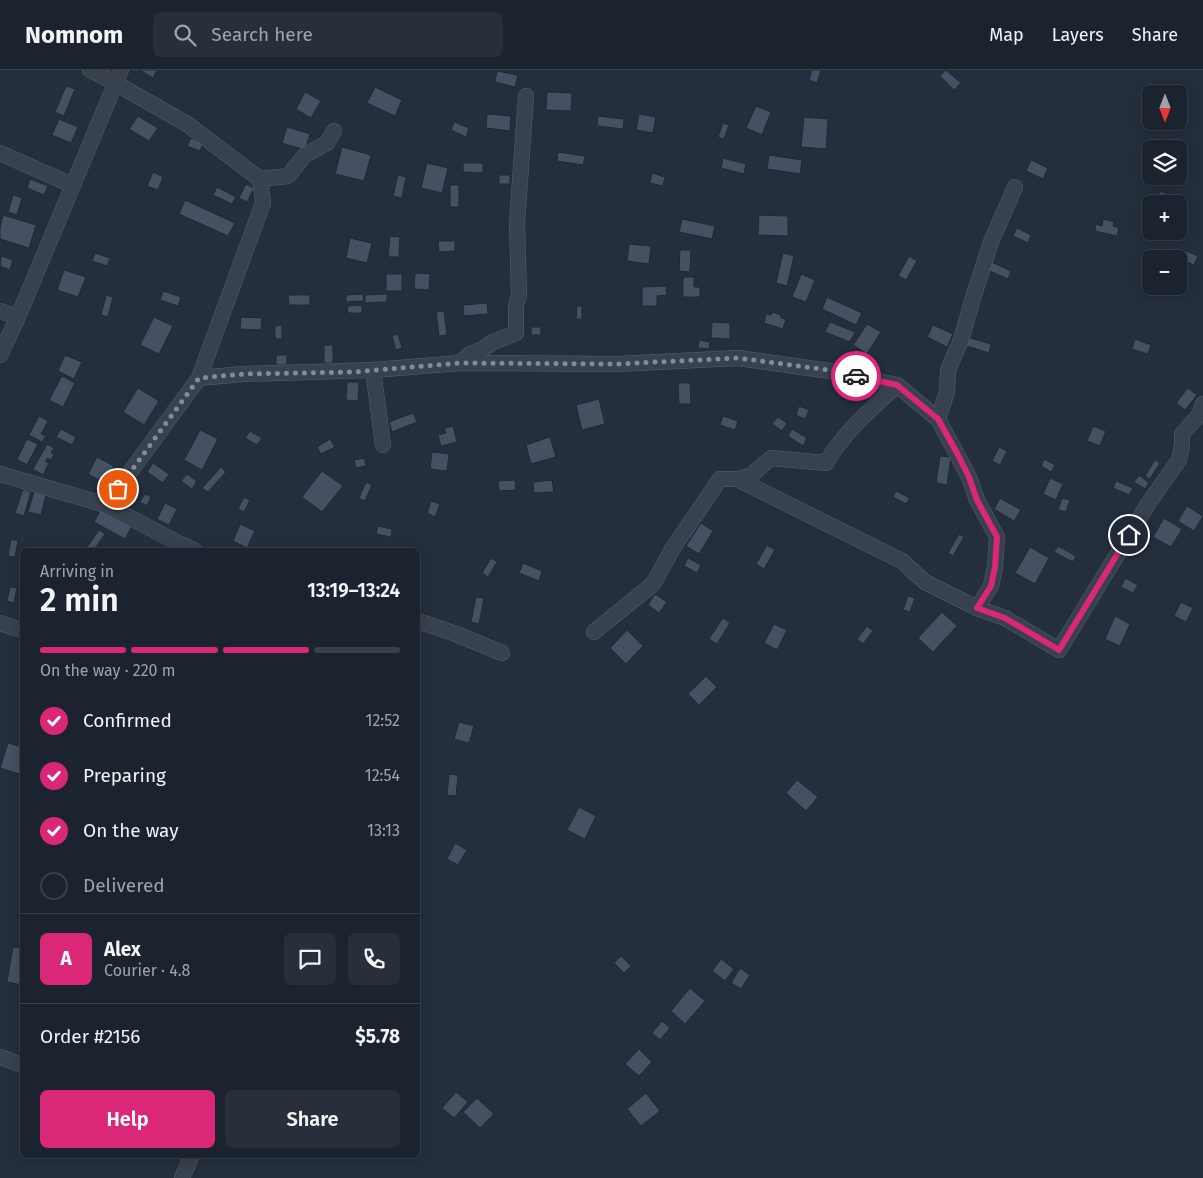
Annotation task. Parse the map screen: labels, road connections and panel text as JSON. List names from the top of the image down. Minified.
{"north":"bottom","page":{"header":"Nomnom","search":"Search here","nav":["Map","Layers","Share"],"map_buttons":["+","−"],"heading":["2 min","Arriving in","13:19–13:24"],"panel":["Alex","Courier · 4.8","Order #2156","$5.78"],"bar":"On the way · 220 m","list":[["Confirmed","12:52"],["Preparing","12:54"],["On the way","13:13"],"Delivered"],"round":"A","buttons":["Help","Share"]}}
